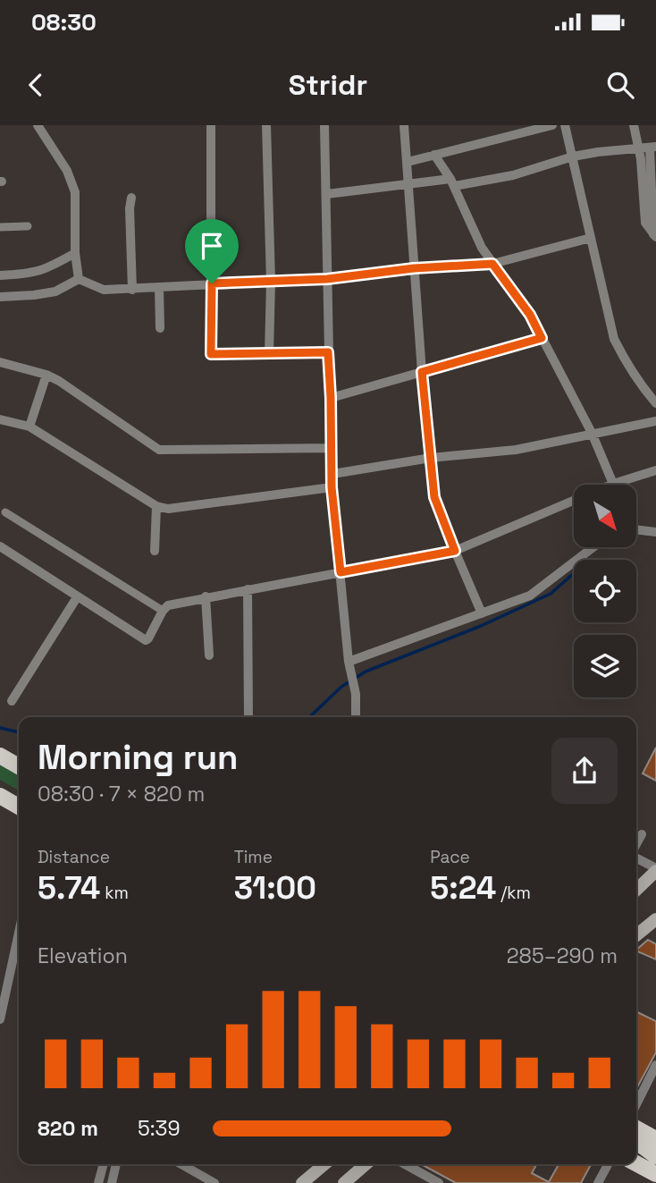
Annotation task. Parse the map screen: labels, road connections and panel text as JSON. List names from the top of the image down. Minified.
{"north":"bottom right","page":{"status":"08:30","header":"Stridr","heading":["Morning run","08:30 · 7 × 820 m"],"stats":[["Distance","5.74 km"],["Time","31:00"],["Pace","5:24 /km"]],"chart":["Elevation","285–290 m"],"list":[{"name":"820 m","note":"5:39"}]}}
